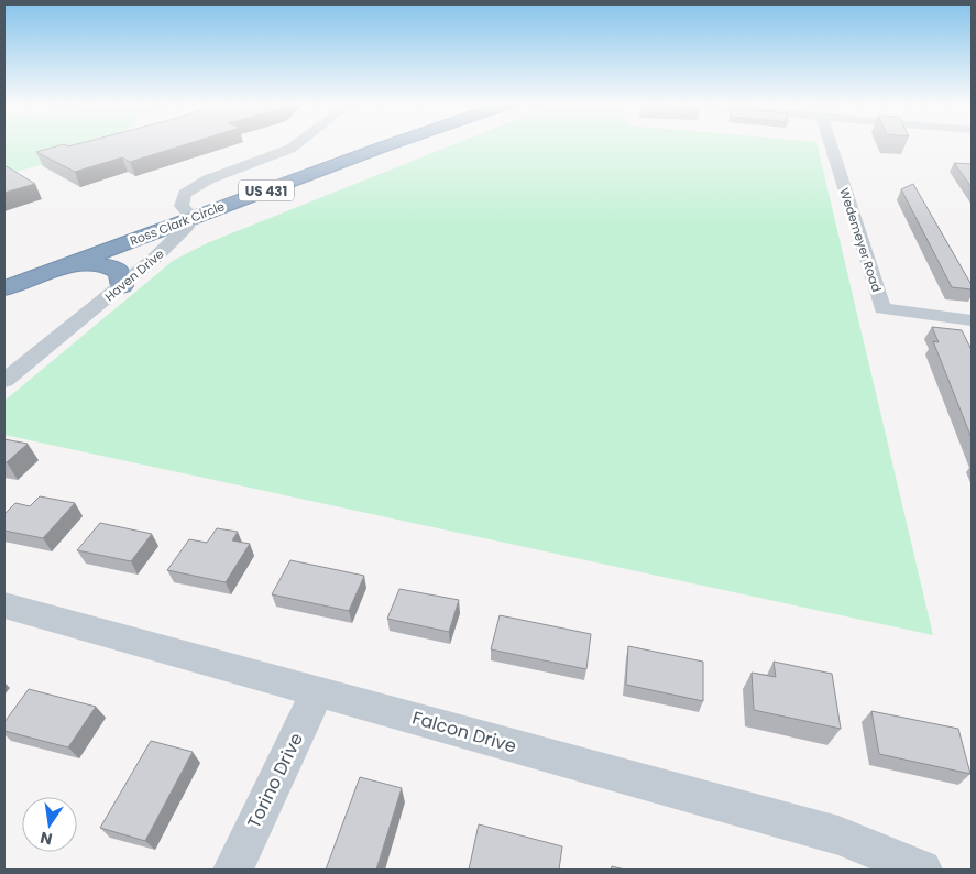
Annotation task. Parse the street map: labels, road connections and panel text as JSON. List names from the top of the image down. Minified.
{"streets":{"highway":["US 431","Ross Clark Circle"],"street":["Wedemeyer Road","Haven Drive","Falcon Drive","Torino Drive"]},"crossings":[["Ross Clark Circle","Haven Drive"],["Falcon Drive","Torino Drive"]],"north":"bottom"}
